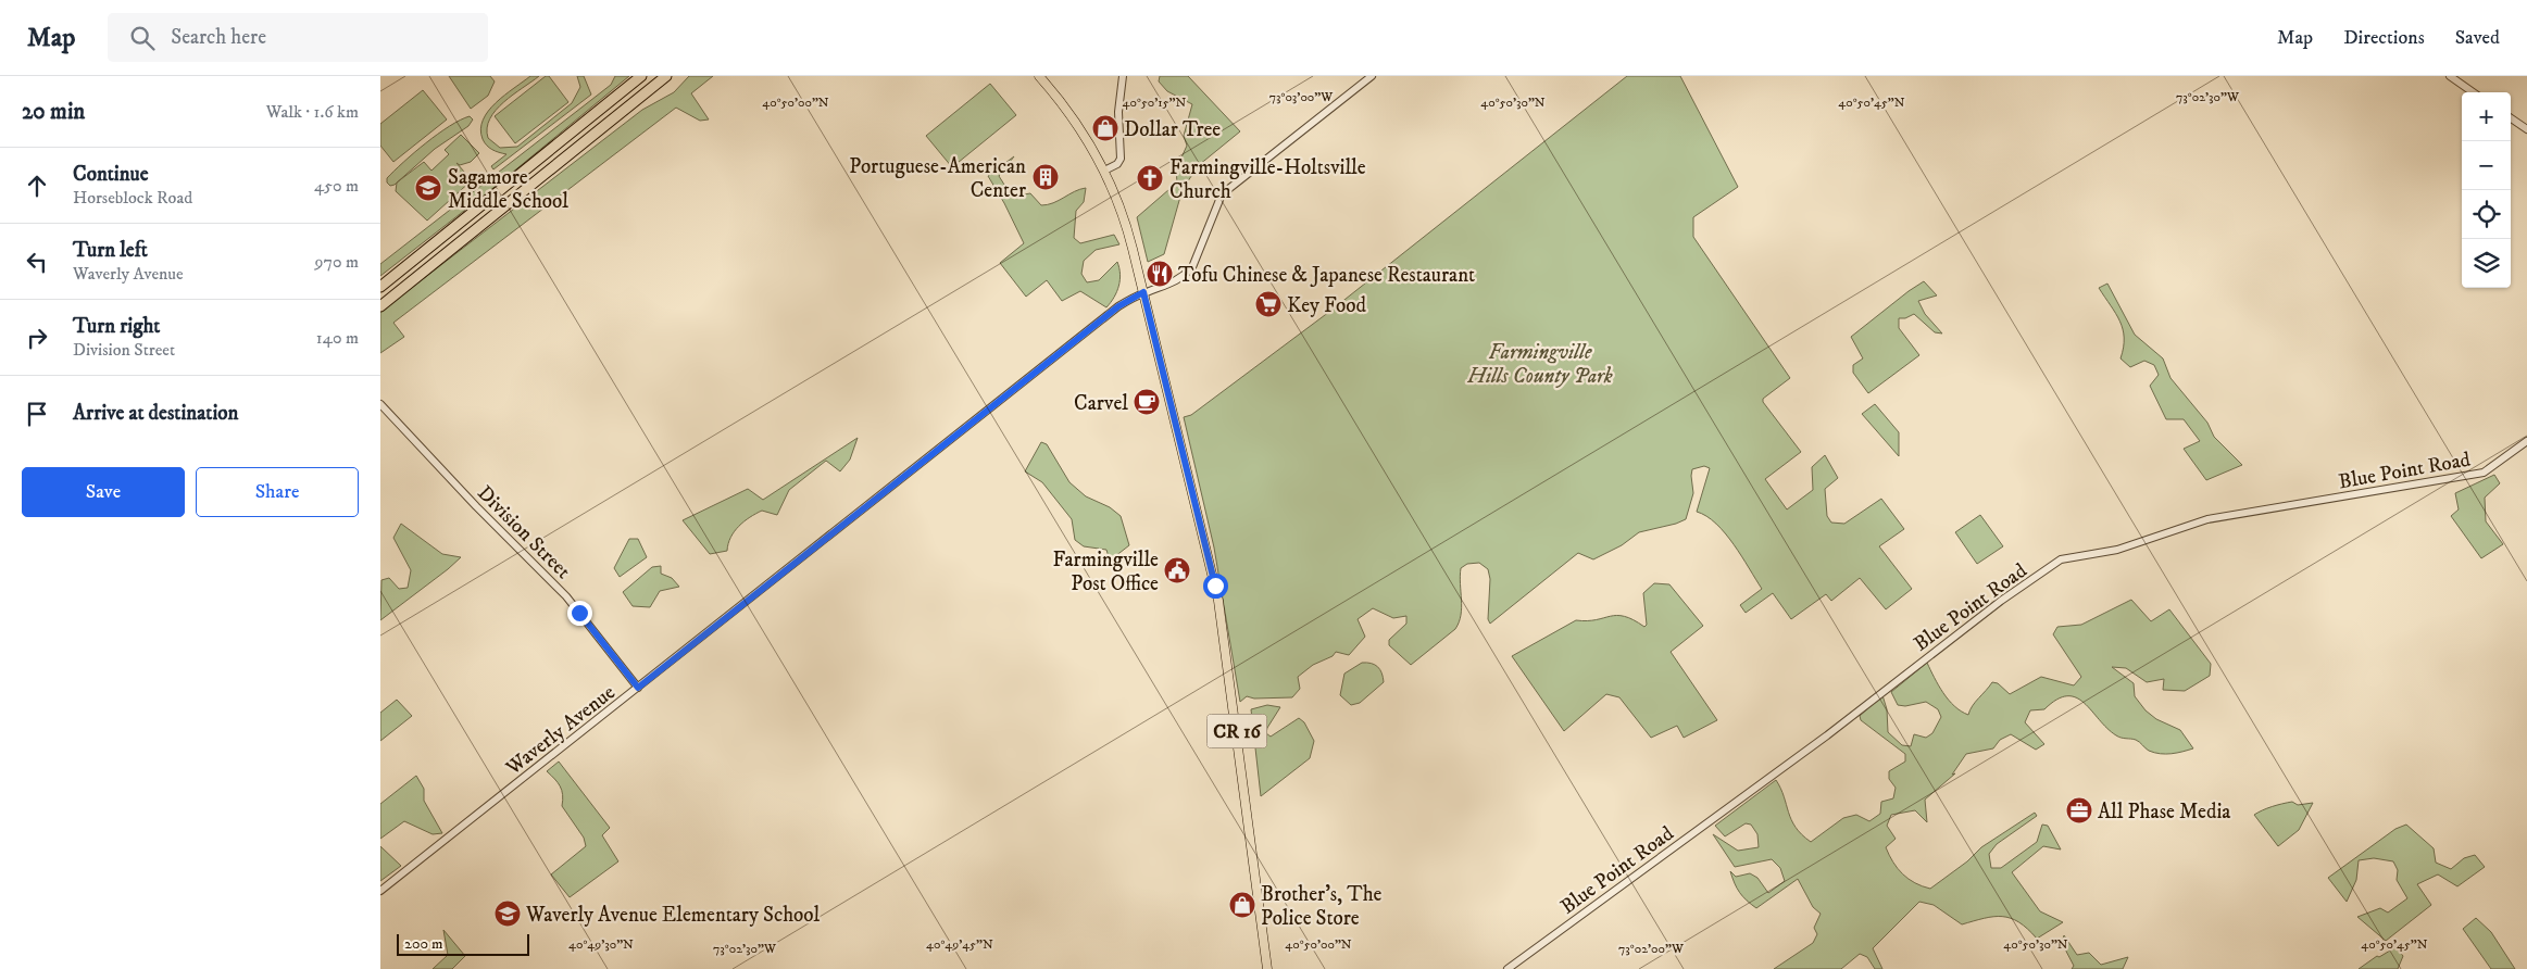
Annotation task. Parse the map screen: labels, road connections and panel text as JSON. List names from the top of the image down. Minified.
{"streets":{"main road":["CR 16"],"street":["Blue Point Road","Division Street","Waverly Avenue"]},"crossings":[["Division Street","Waverly Avenue"],["Waverly Avenue","CR 16"]],"parks":["Farmingville Hills County Park"],"places":{"shop":["Dollar Tree","Brother's, The Police Store"],"building":["Portuguese-American Center"],"church":["Farmingville-Holtsville Church"],"school or university":["Sagamore Middle School","Waverly Avenue Elementary School"],"restaurant":["Tofu Chinese & Japanese Restaurant"],"supermarket":["Key Food"],"cafe":["Carvel"],"public building":["Farmingville Post Office"],"office":["All Phase Media"]},"scale_bar":"200 m","page":{"header":"Map","search":"Search here","nav":["Map","Directions","Saved"],"heading":["20 min","Walk · 1.6 km"],"map_buttons":["+","−"],"list":[["Continue","Horseblock Road","450 m"],["Turn left","Waverly Avenue","970 m"],["Turn right","Division Street","140 m"],"Arrive at destination"],"buttons":["Save","Share"],"scale":"200 m"},"coordinates":["73°03'00\"W","73°02'30\"W","40°50'45\"N","40°50'00\"N","40°50'15\"N","40°50'30\"N","40°49'30\"N","40°49'45\"N","73°02'00\"W"]}
